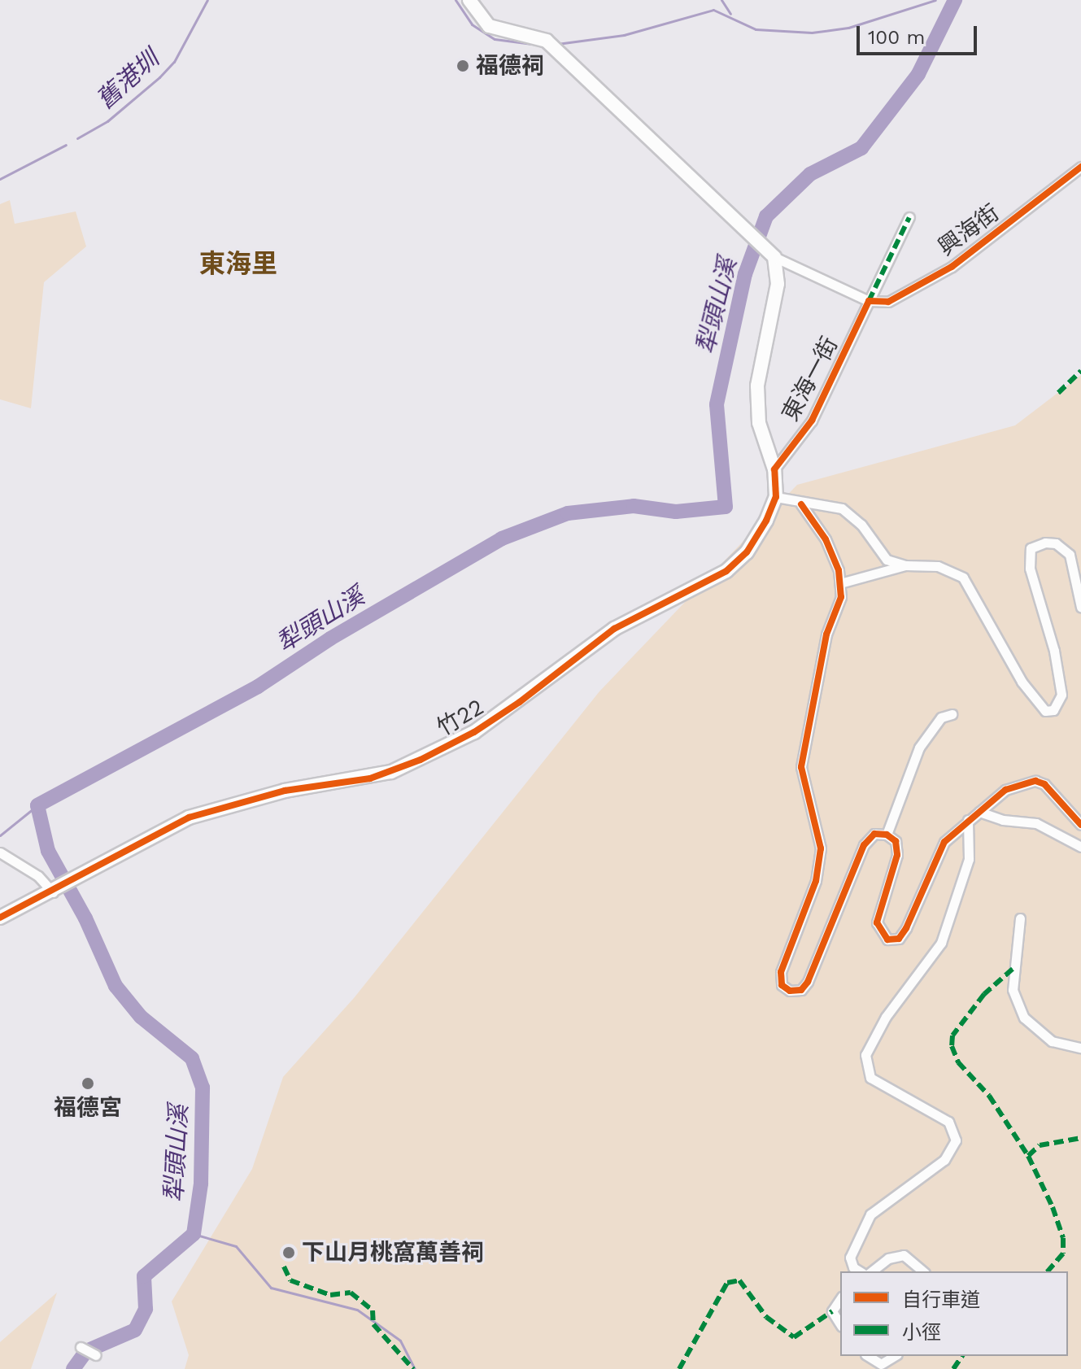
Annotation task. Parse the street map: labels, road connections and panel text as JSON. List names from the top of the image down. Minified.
{"streets":{"street":["興海街","東海一街","竹22"]},"crossings":[["興海街","東海一街"]],"districts":["東海里"],"water":["舊港圳","犁頭山溪"],"places":["福德祠","福德宮","下山月桃窩萬善祠"],"legend":["自行車道","小徑"],"scale_bar":"100 m"}
